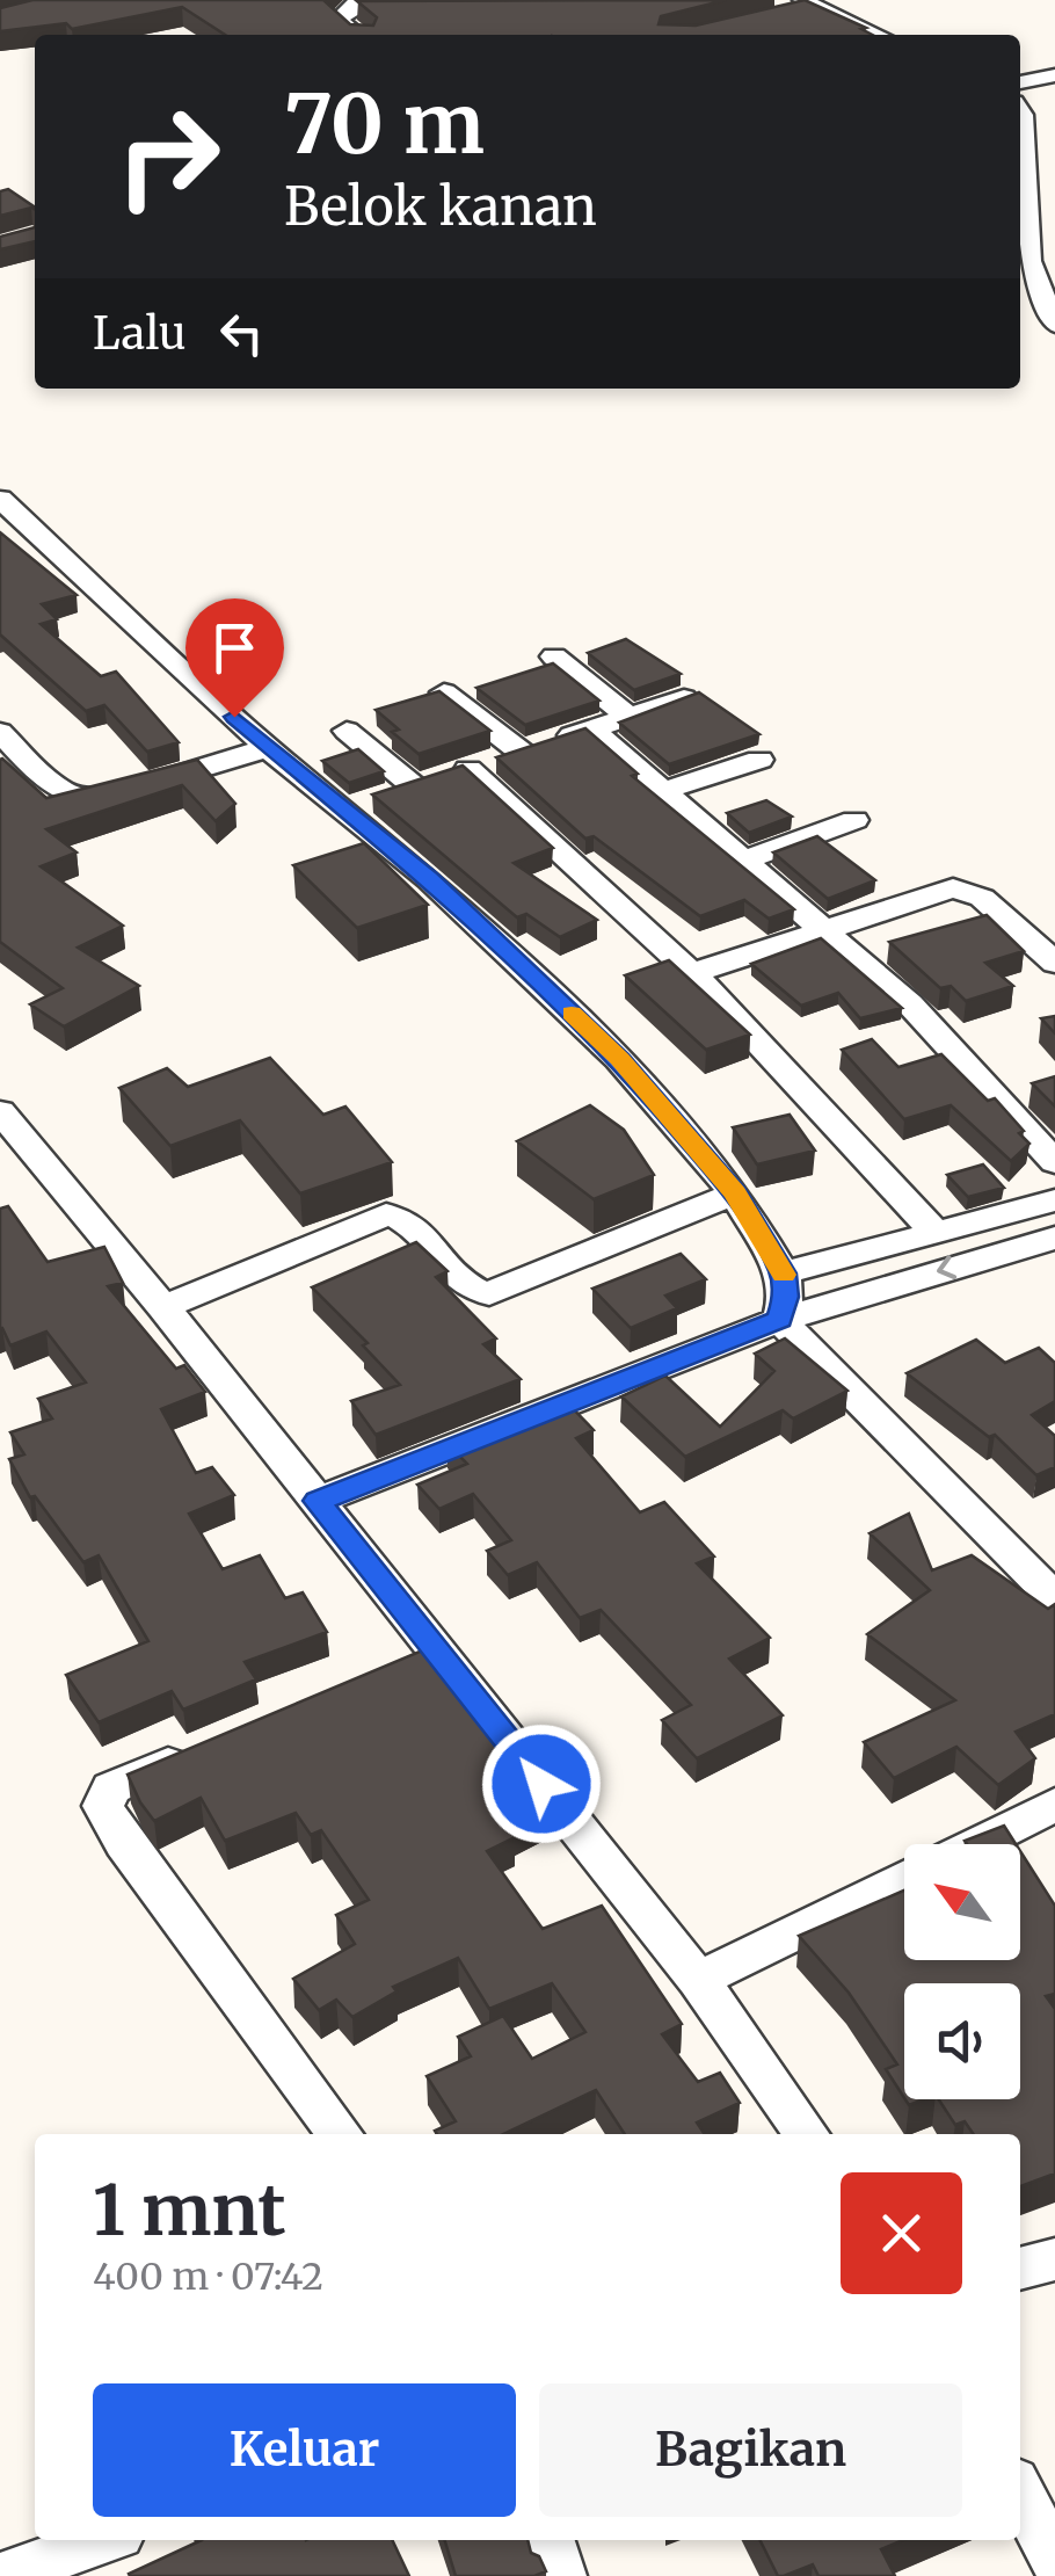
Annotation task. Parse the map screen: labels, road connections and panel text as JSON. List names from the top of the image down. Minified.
{"north":"top left","page":{"turn":["70 m","Belok kanan"],"then":"Lalu","heading":["1 mnt","400 m · 07:42"],"buttons":["Keluar","Bagikan"]}}
